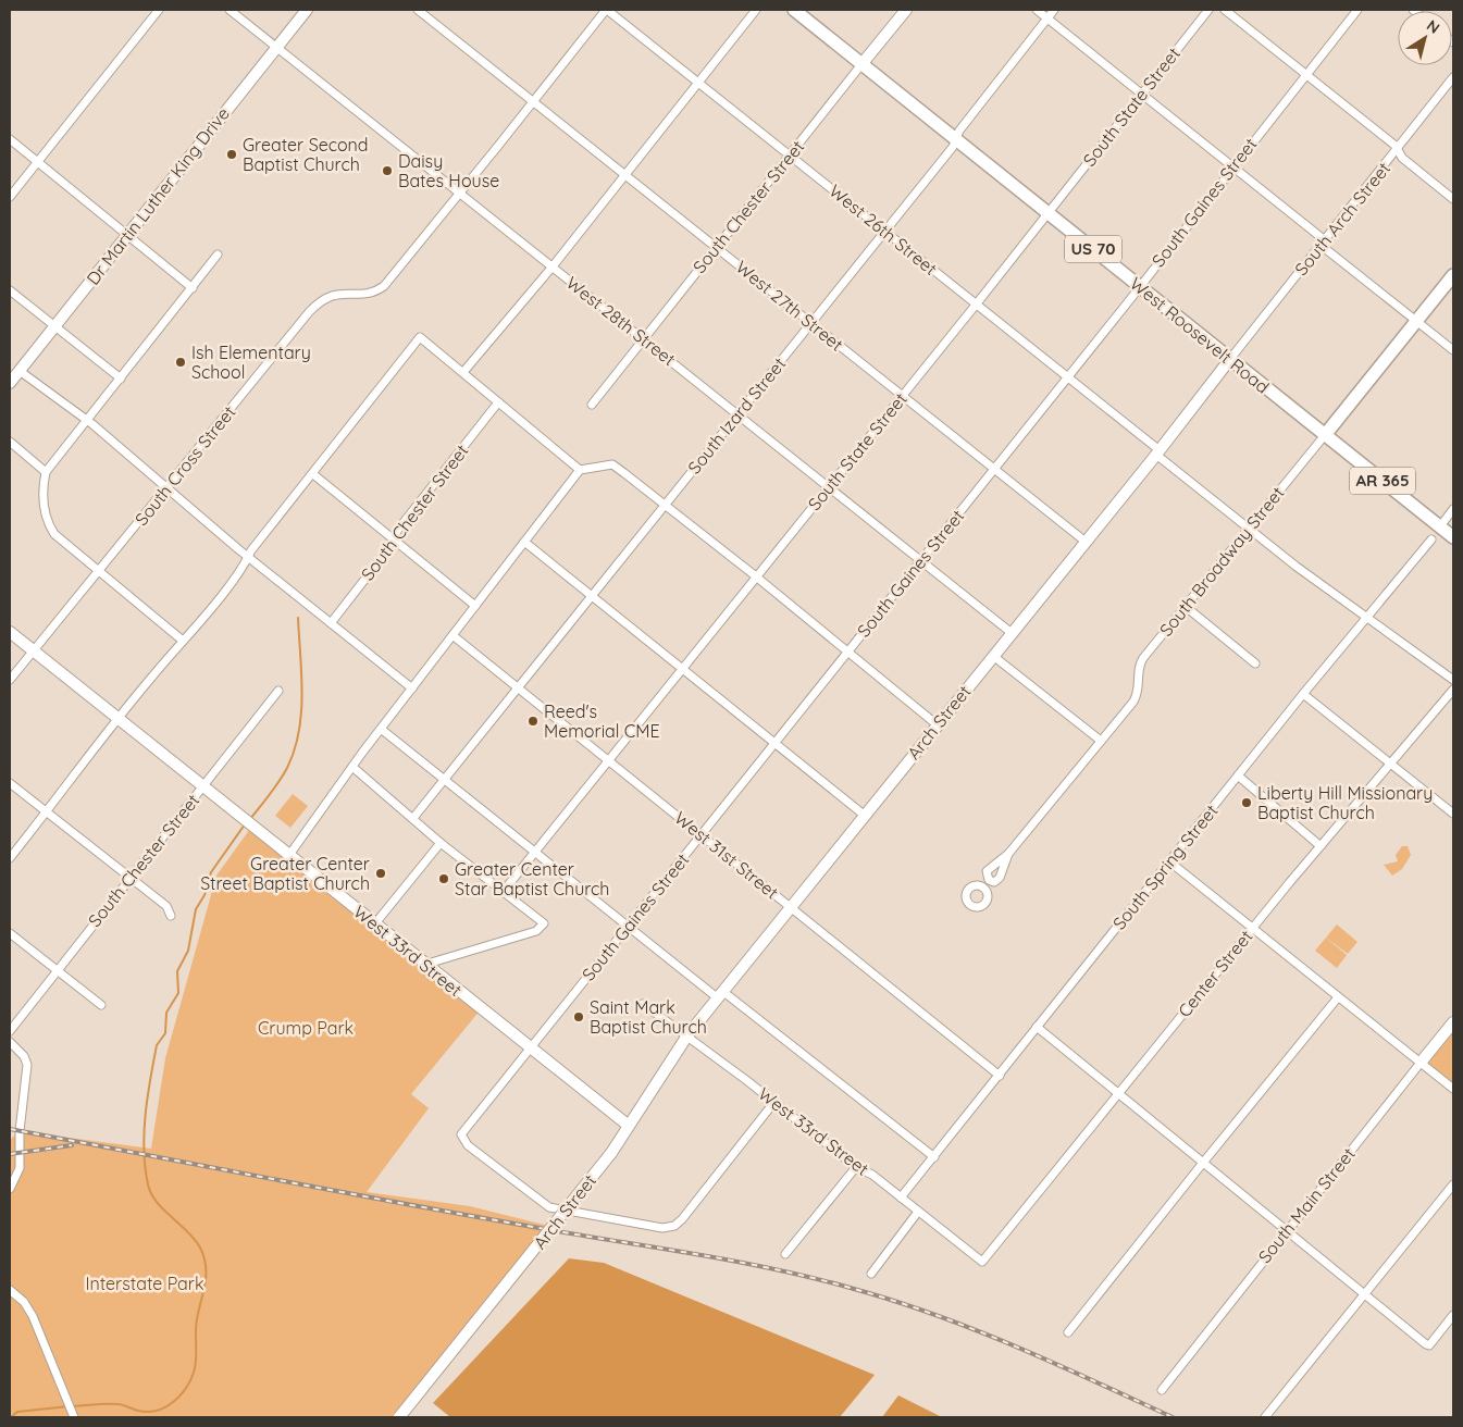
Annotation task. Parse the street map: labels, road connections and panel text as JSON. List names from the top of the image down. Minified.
{"streets":{"main road":["Dr Martin Luther King Drive","South Chester Street","US 70","West Roosevelt Road","AR 365","South Broadway Street","Arch Street","West 33rd Street","South Main Street"],"street":["South State Street","South Gaines Street","South Arch Street","West 26th Street","West 27th Street","West 28th Street","South Izard Street","South Cross Street","West 31st Street","South Spring Street","Center Street"]},"crossings":[["South State Street","West 26th Street"],["South State Street","West 27th Street"],["South State Street","West 28th Street"],["South State Street","West Roosevelt Road"],["South State Street","West 31st Street"],["Dr Martin Luther King Drive","West 28th Street"],["South Gaines Street","West 26th Street"],["South Gaines Street","West 27th Street"],["South Gaines Street","West 28th Street"],["South Gaines Street","West Roosevelt Road"],["South Gaines Street","West 31st Street"],["South Gaines Street","West 33rd Street"],["South Chester Street","West 26th Street"],["South Chester Street","West 27th Street"],["South Chester Street","West 28th Street"],["South Chester Street","West Roosevelt Road"],["South Chester Street","West 33rd Street"],["South Arch Street","West Roosevelt Road"],["South Arch Street","Arch Street"],["West 26th Street","South Izard Street"],["West 26th Street","South Cross Street"],["West 26th Street","South Broadway Street"],["West 26th Street","Arch Street"],["West 26th Street","South Spring Street"],["West 27th Street","South Izard Street"],["West 27th Street","South Cross Street"],["West 27th Street","Arch Street"],["West 28th Street","South Izard Street"],["West 28th Street","South Cross Street"],["West 28th Street","Arch Street"],["West Roosevelt Road","South Izard Street"],["West Roosevelt Road","South Broadway Street"],["West Roosevelt Road","Arch Street"],["South Izard Street","West 31st Street"],["South Cross Street","West 33rd Street"],["Arch Street","West 31st Street"],["Arch Street","West 33rd Street"],["West 31st Street","South Spring Street"],["South Spring Street","West 33rd Street"],["West 33rd Street","Center Street"]],"parks":["Crump Park","Interstate Park"],"places":["Greater Second Baptist Church","Daisy Bates House","Ish Elementary School","Reed's Memorial CME","Liberty Hill Missionary Baptist Church","Greater Center Street Baptist Church","Greater Center Star Baptist Church","Saint Mark Baptist Church"],"north":"top right"}
